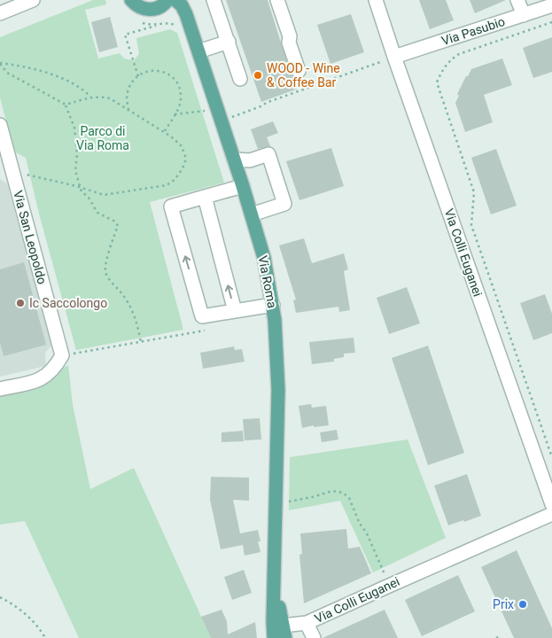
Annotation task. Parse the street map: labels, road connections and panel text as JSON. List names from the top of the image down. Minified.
{"streets":{"main road":["Via Roma"],"street":["Via Pasubio","Via San Leopoldo","Via Colli Euganei"]},"crossings":[["Via Pasubio","Via Colli Euganei"],["Via Colli Euganei","Via Roma"]],"parks":["Parco di Via Roma"],"places":["WOOD - Wine & Coffee Bar","Ic Saccolongo","Prix"]}
